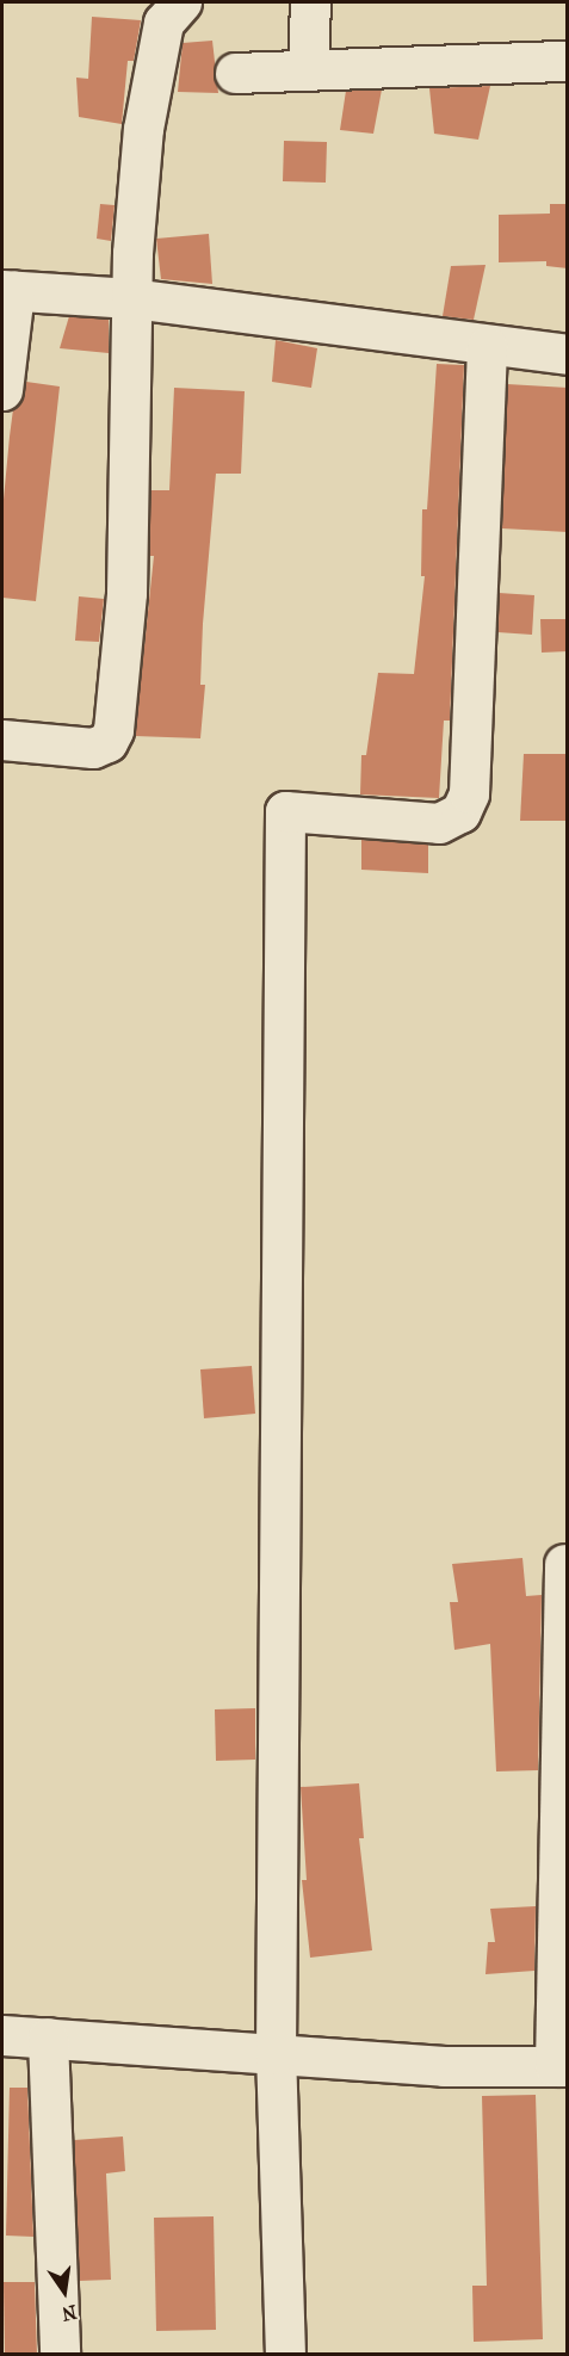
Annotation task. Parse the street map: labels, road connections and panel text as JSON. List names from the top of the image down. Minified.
{"north":"bottom"}
